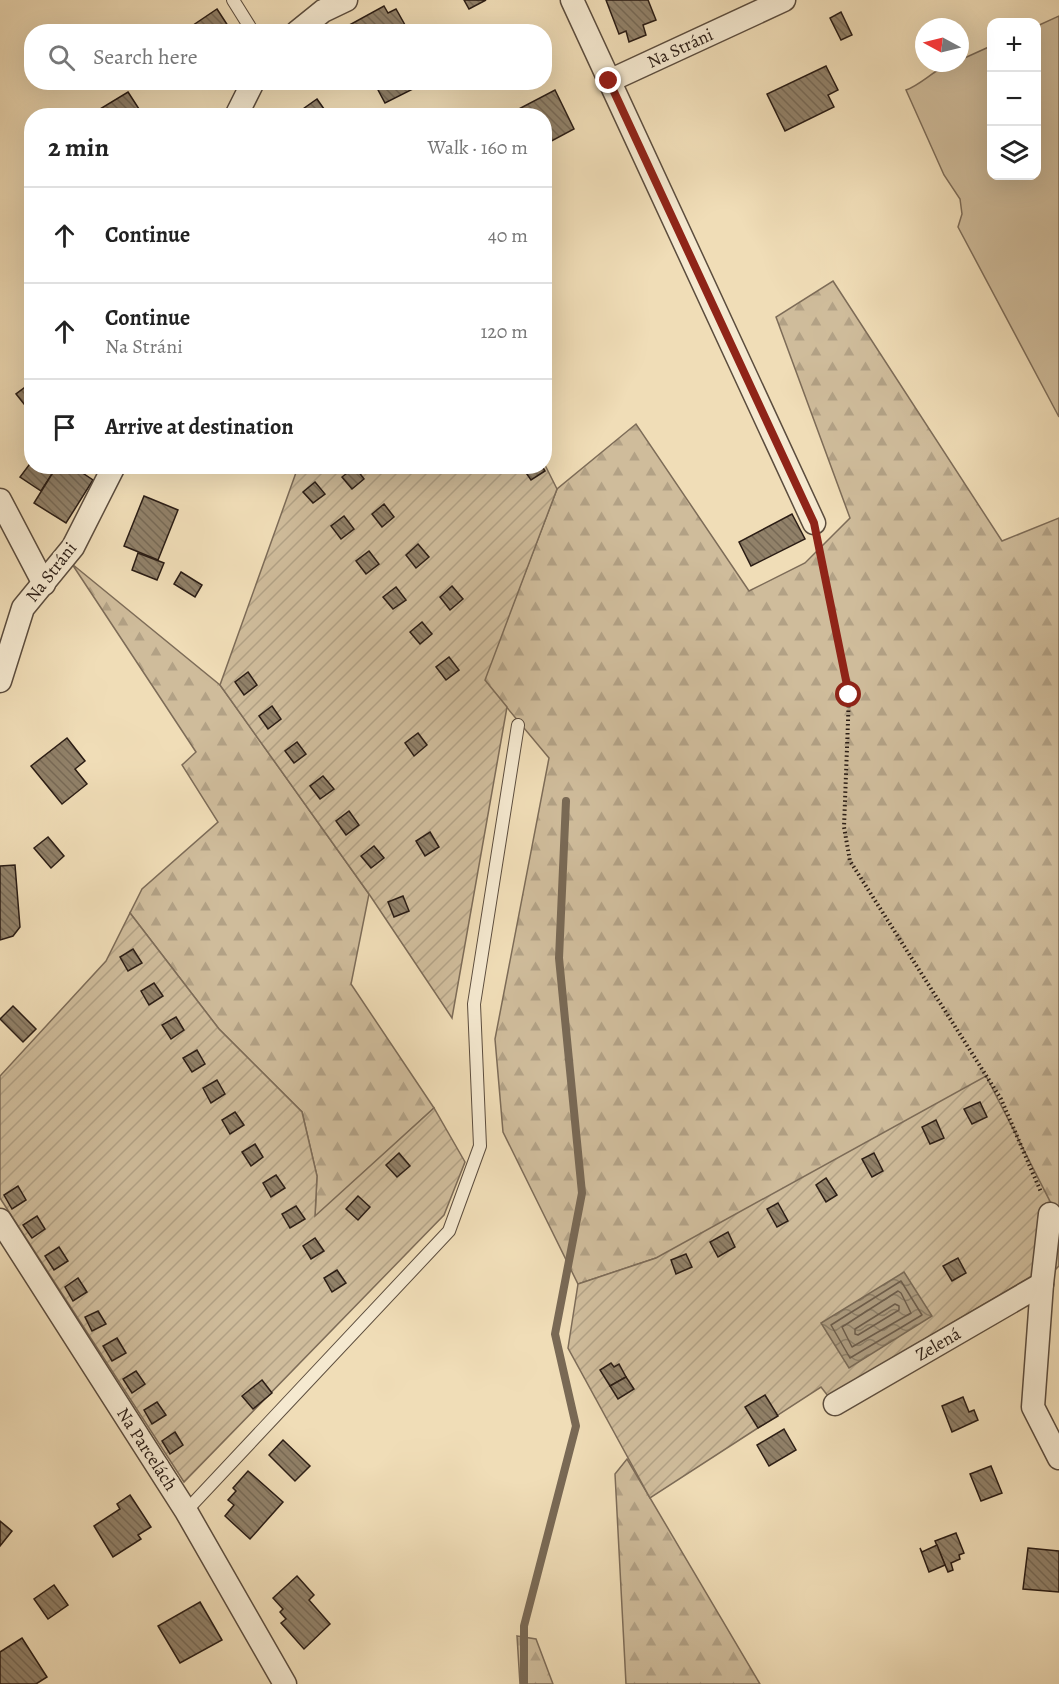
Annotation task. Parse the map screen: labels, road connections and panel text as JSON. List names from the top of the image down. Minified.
{"streets":{"street":["Na Stráni","Zelená","Na Parcelách"]},"north":"left","page":{"map_buttons":["+","−"],"search":"Search here","heading":["2 min","Walk · 160 m"],"list":[["Continue","40 m"],["Continue","Na Stráni","120 m"],"Arrive at destination"]}}
